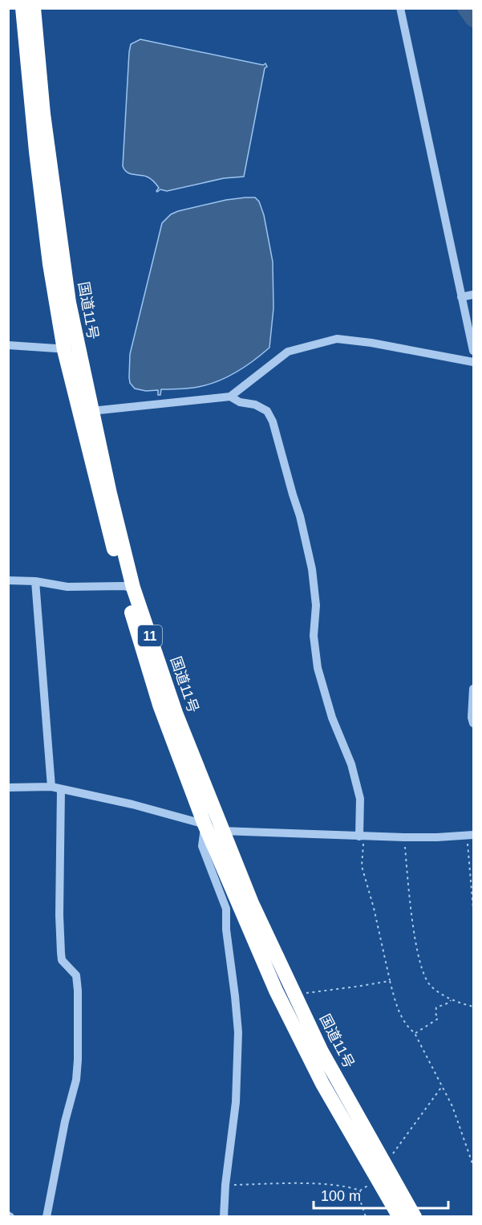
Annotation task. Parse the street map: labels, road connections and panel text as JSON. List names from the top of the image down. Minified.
{"streets":{"highway":["国道11号","11"]},"scale_bar":"100 m"}
